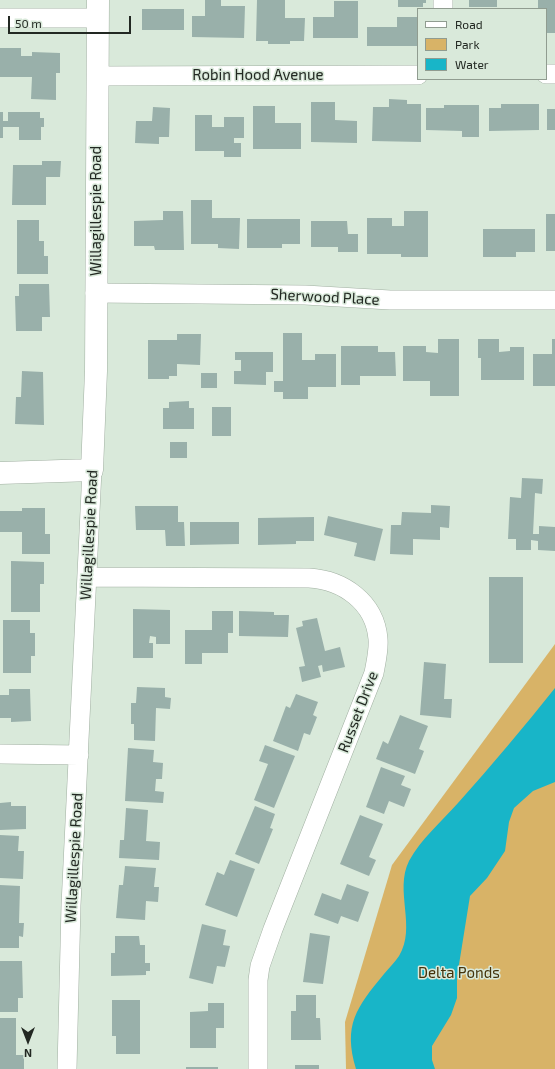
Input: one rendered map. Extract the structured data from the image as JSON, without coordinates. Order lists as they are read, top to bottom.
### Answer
{
  "streets": {
    "main road": ["Willagillespie Road"],
    "street": ["Robin Hood Avenue", "Sherwood Place", "Russet Drive"]
  },
  "crossings": [
    ["Robin Hood Avenue", "Willagillespie Road"],
    ["Willagillespie Road", "Sherwood Place"],
    ["Willagillespie Road", "Russet Drive"]
  ],
  "parks": ["Delta Ponds"],
  "legend": ["Road", "Park", "Water"],
  "scale_bar": "50 m",
  "north": "bottom"
}
